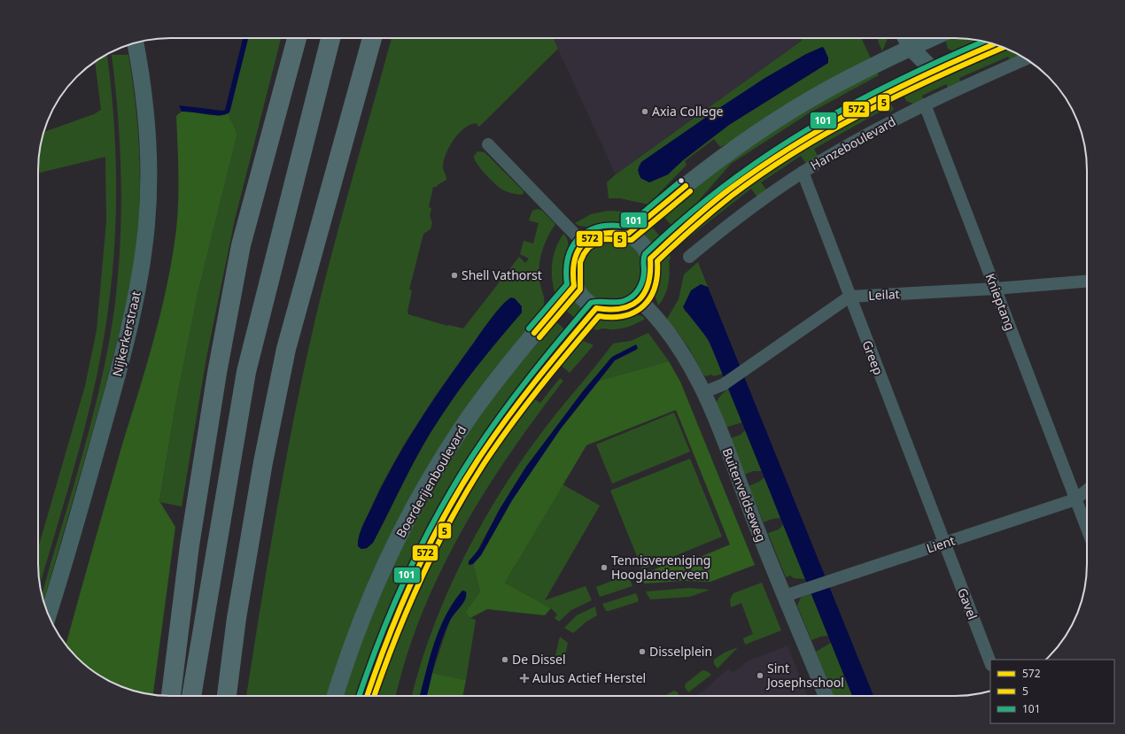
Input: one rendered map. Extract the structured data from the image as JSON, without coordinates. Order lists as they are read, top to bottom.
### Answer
{
  "streets": {
    "main road": ["Nijkerkerstraat", "Boerderijenboulevard"],
    "street": [
      "Hanzeboulevard",
      "Leilat",
      "Knieptang",
      "Greep",
      "Buitenveldseweg",
      "Lient",
      "Gavel"
    ]
  },
  "crossings": [
    ["Hanzeboulevard", "Knieptang"],
    ["Hanzeboulevard", "Greep"],
    ["Leilat", "Knieptang"],
    ["Leilat", "Greep"],
    ["Knieptang", "Lient"],
    ["Greep", "Lient"],
    ["Greep", "Gavel"],
    ["Boerderijenboulevard", "Buitenveldseweg"],
    ["Buitenveldseweg", "Lient"],
    ["Lient", "Gavel"]
  ],
  "places": {
    "other": [
      "Axia College",
      "Shell Vathorst",
      "Tennisvereniging Hooglanderveen",
      "Disselplein",
      "De Dissel",
      "Sint Josephschool"
    ],
    "health": ["Aulus Actief Herstel"]
  },
  "lines": ["transit line 101", "transit line 572", "transit line 5"],
  "legend": ["572", "5", "101"]
}
